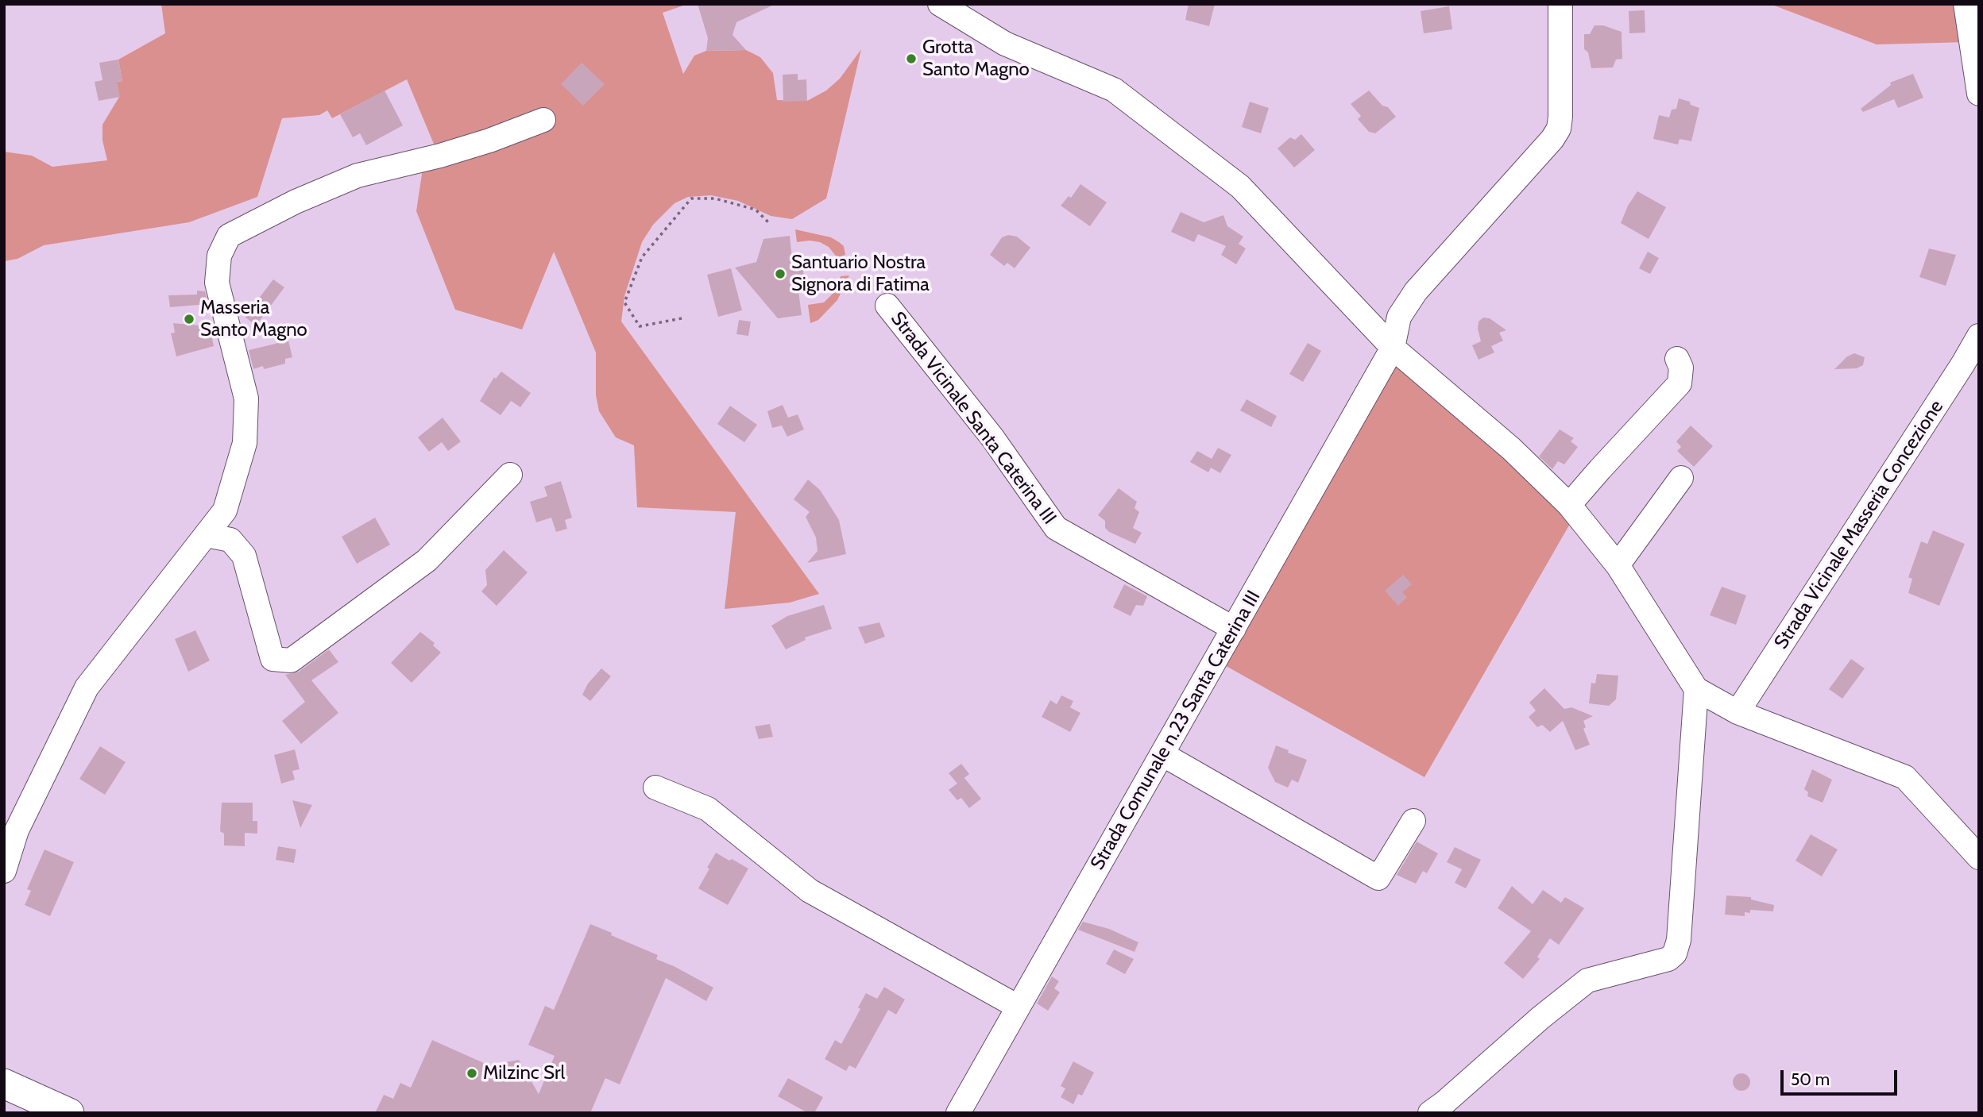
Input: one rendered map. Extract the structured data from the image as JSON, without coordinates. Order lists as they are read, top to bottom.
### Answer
{
  "streets": {
    "street": ["Strada Vicinale Santa Caterina III", "Strada Vicinale Masseria Concezione", "Strada Comunale n.23 Santa Caterina III"]
  },
  "crossings": [
    ["Strada Vicinale Santa Caterina III", "Strada Comunale n.23 Santa Caterina III"]
  ],
  "places": [
    "Grotta Santo Magno",
    "Santuario Nostra Signora di Fatima",
    "Masseria Santo Magno",
    "Milzinc Srl"
  ],
  "scale_bar": "50 m"
}
